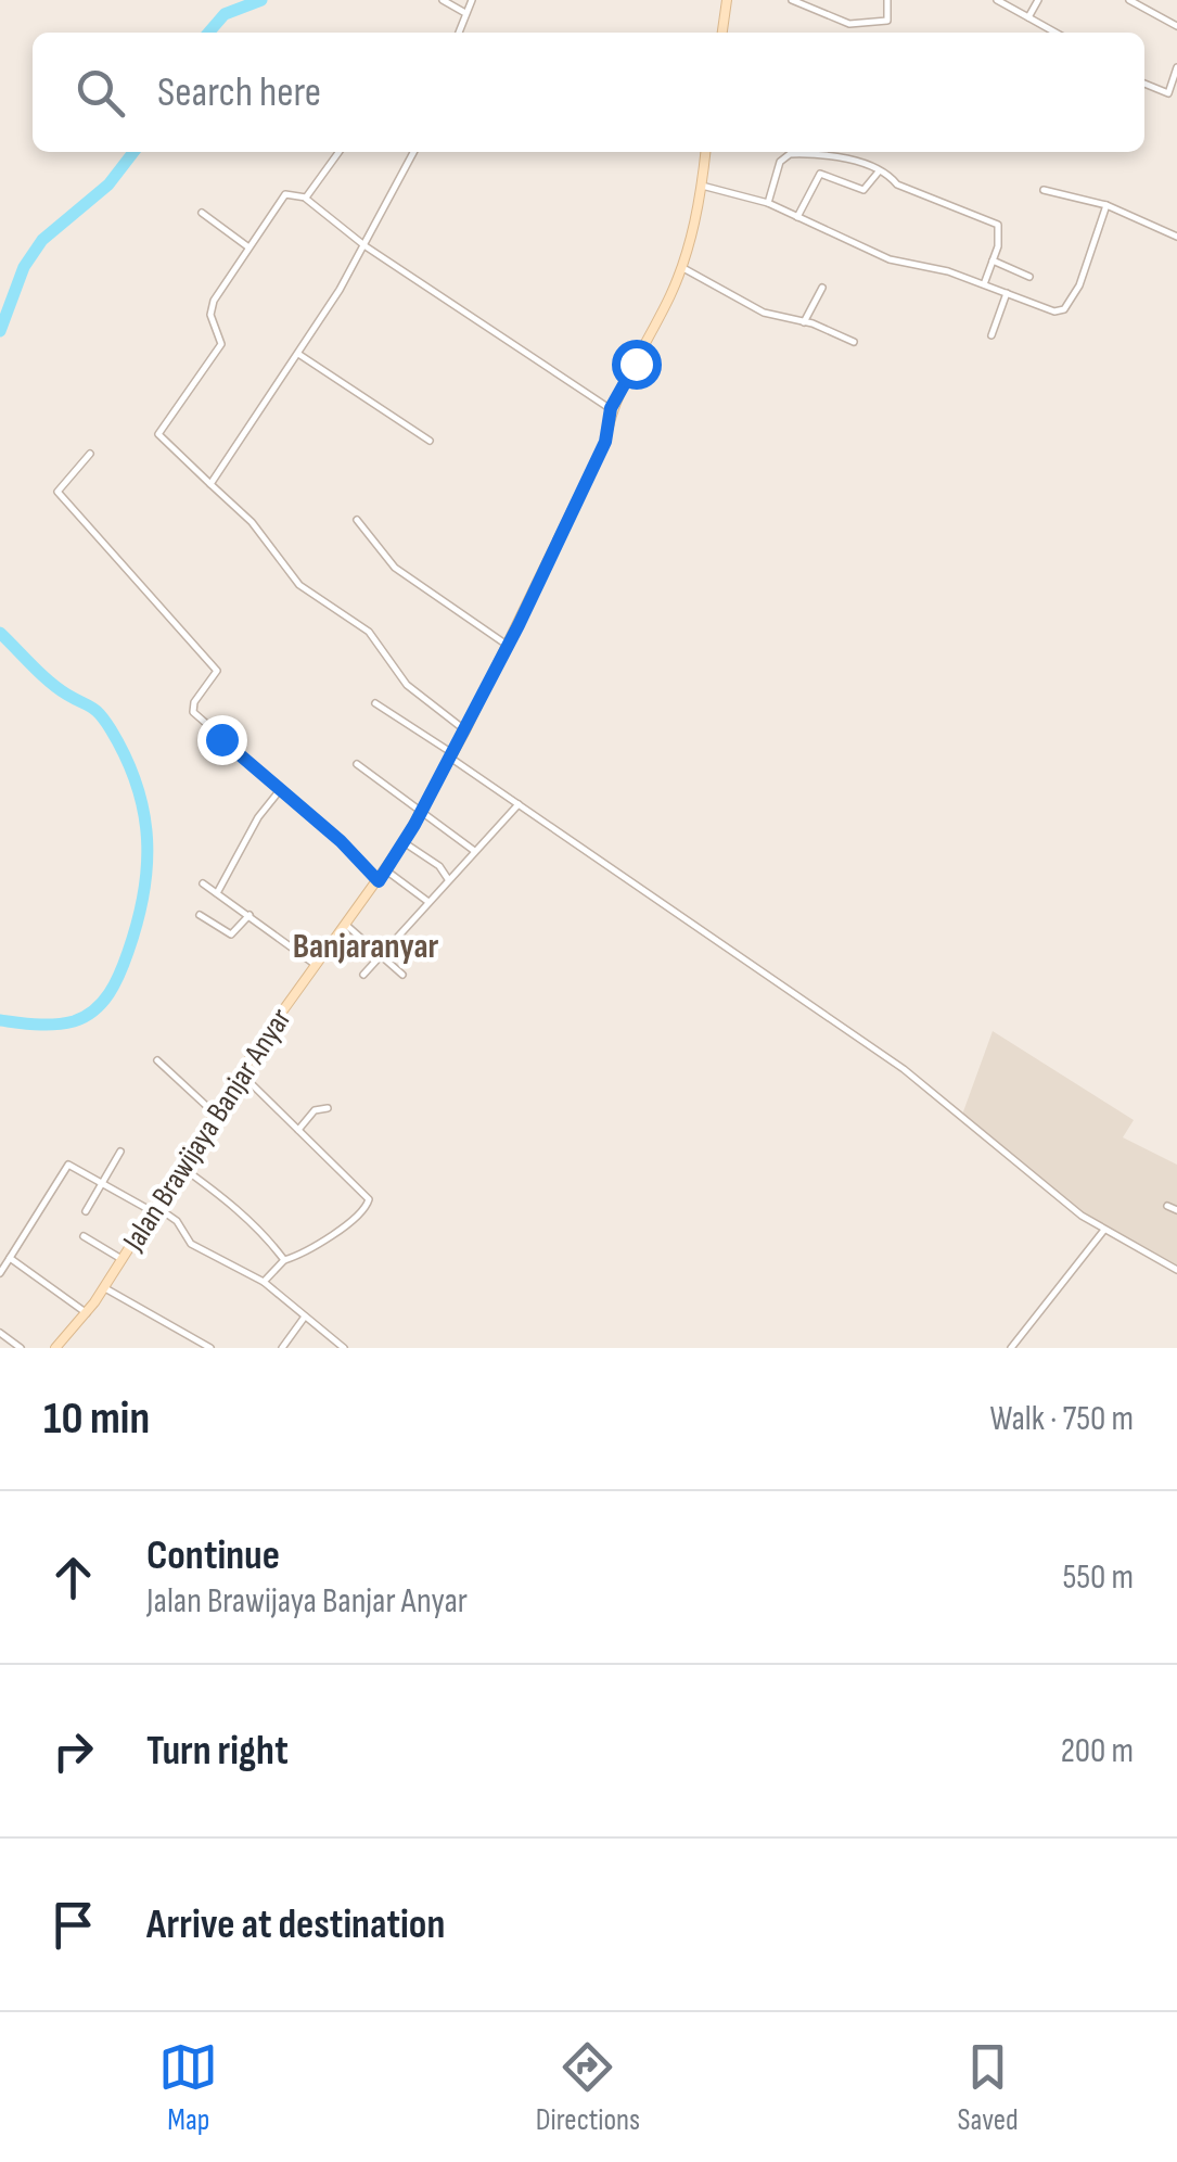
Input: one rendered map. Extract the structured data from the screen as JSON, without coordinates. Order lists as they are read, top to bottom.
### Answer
{
  "streets": {
    "street": ["Jalan Brawijaya Banjar Anyar"]
  },
  "districts": ["Banjaranyar"],
  "page": {
    "search": "Search here",
    "heading": ["10 min", "Walk · 750 m"],
    "list": [
      ["Continue", "Jalan Brawijaya Banjar Anyar", "550 m"],
      ["Turn right", "200 m"],
      "Arrive at destination"
    ],
    "nav": ["Map", "Directions", "Saved"]
  }
}
